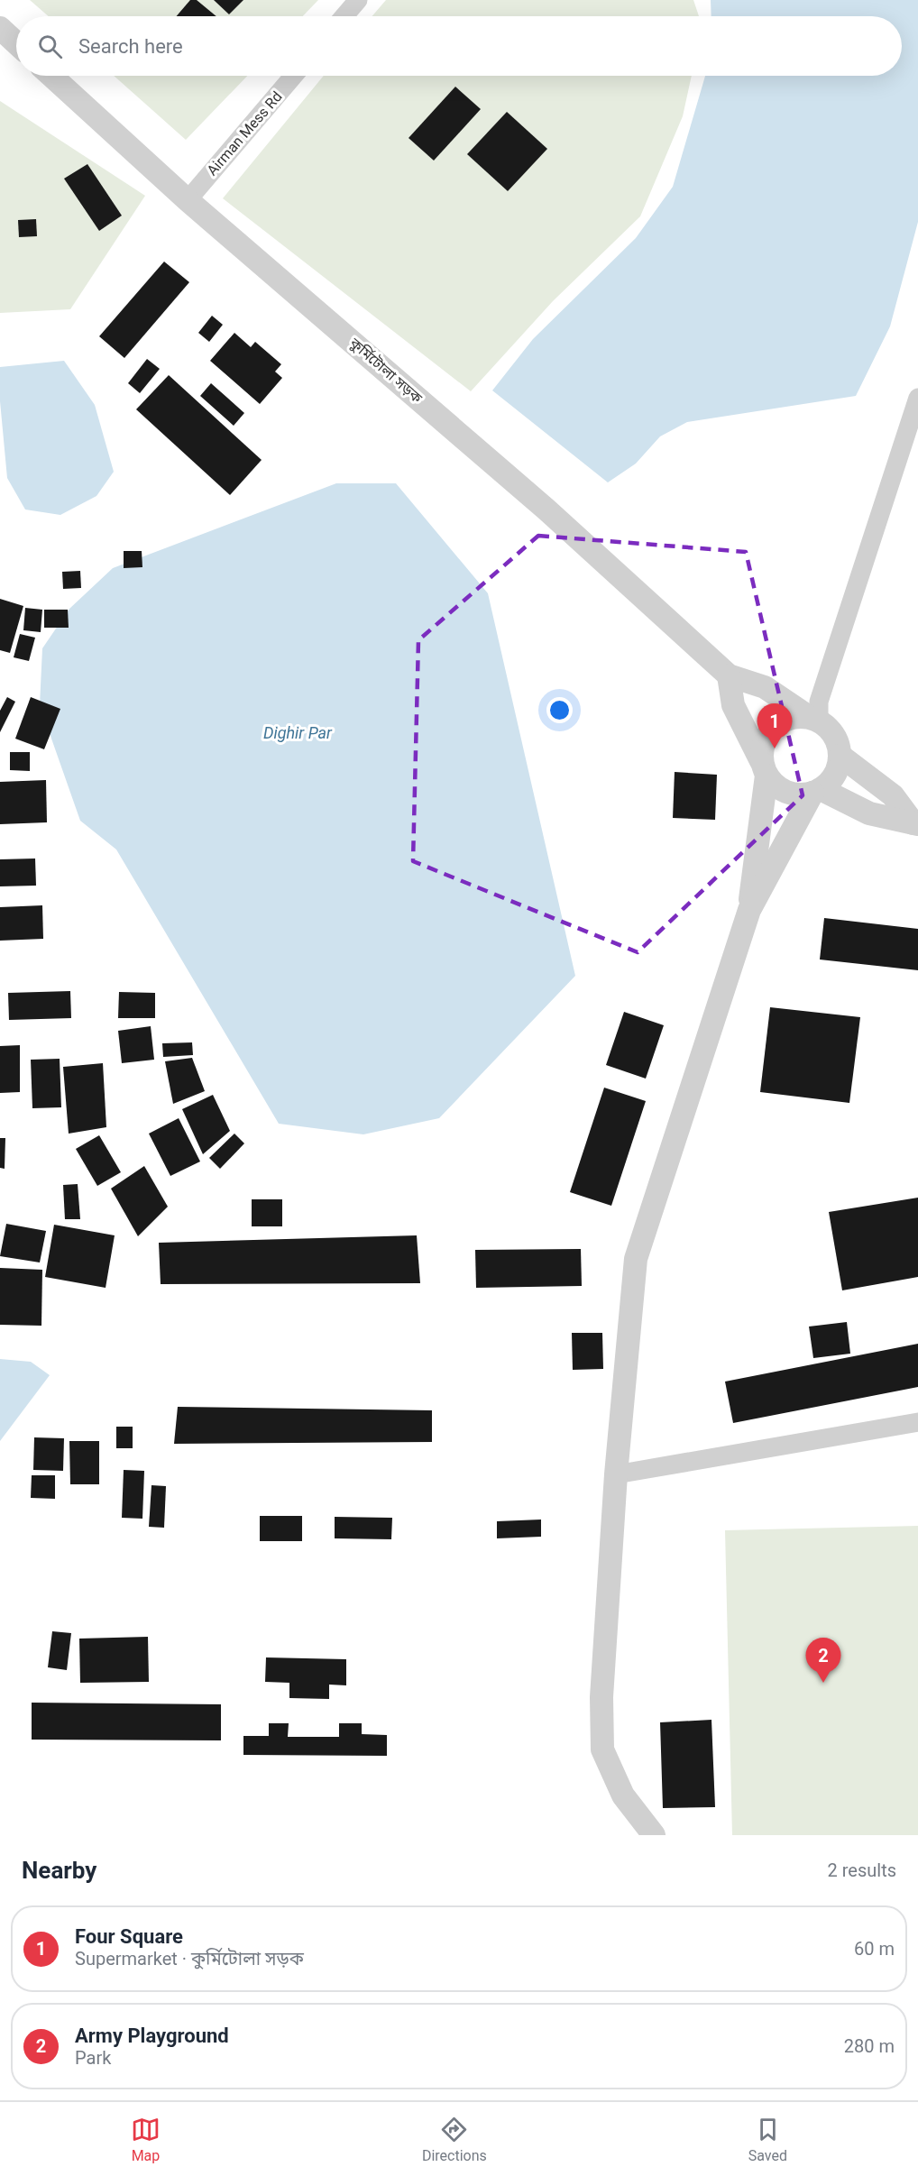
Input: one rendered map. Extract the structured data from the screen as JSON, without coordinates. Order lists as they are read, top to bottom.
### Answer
{
  "streets": {
    "street": ["Airman Mess Rd", "কুর্মিটোলা সড়ক"]
  },
  "crossings": [
    ["Airman Mess Rd", "কুর্মিটোলা সড়ক"]
  ],
  "water": ["Dighir Par"],
  "page": {
    "search": "Search here",
    "pins": ["1", "2"],
    "heading": ["Nearby", "2 results"],
    "list": [
      {
        "mark": "1",
        "name": "Four Square",
        "note": "Supermarket · কুর্মিটোলা সড়ক",
        "value": "60 m"
      },
      {
        "mark": "2",
        "name": "Army Playground",
        "note": "Park",
        "value": "280 m"
      }
    ],
    "nav": ["Map", "Directions", "Saved"]
  }
}
